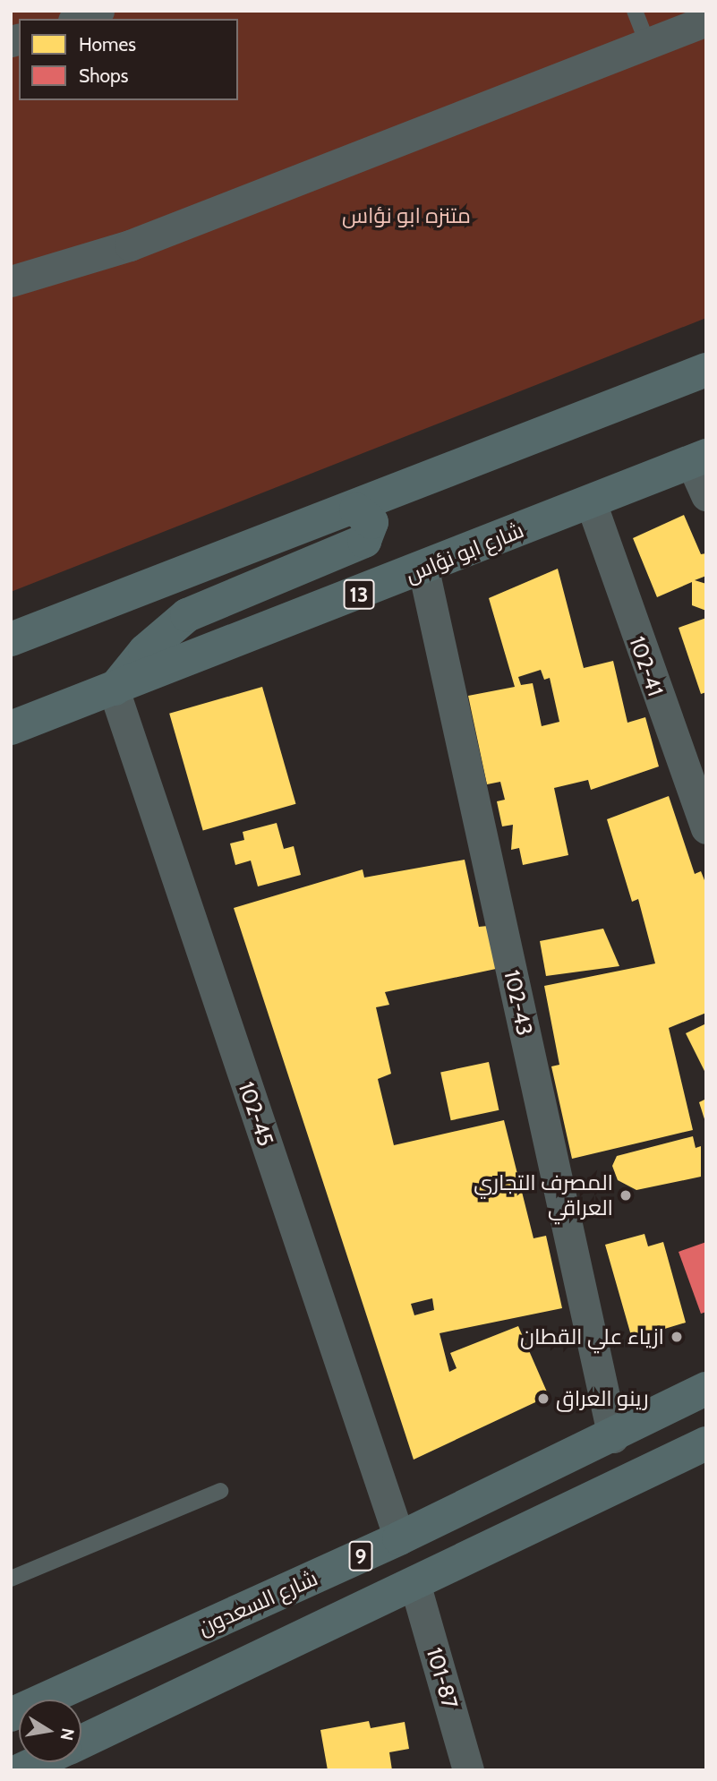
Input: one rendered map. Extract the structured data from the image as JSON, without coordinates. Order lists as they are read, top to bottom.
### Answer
{
  "streets": {
    "main road": [
      "شارع ابو نؤاس",
      "13",
      "9",
      "شارع السعدون"
    ],
    "street": [
      "102-41",
      "102-43",
      "102-45",
      "101-87"
    ]
  },
  "crossings": [
    ["شارع ابو نؤاس", "102-41"],
    ["شارع ابو نؤاس", "102-43"],
    ["شارع ابو نؤاس", "102-45"],
    ["102-43", "شارع السعدون"],
    ["102-45", "شارع السعدون"],
    ["9", "101-87"]
  ],
  "parks": ["متنزه ابو نؤاس"],
  "places": ["المصرف التجاري العراقي", "ازياء علي القطان", "رينو العراق"],
  "legend": ["Homes", "Shops"],
  "north": "right"
}
